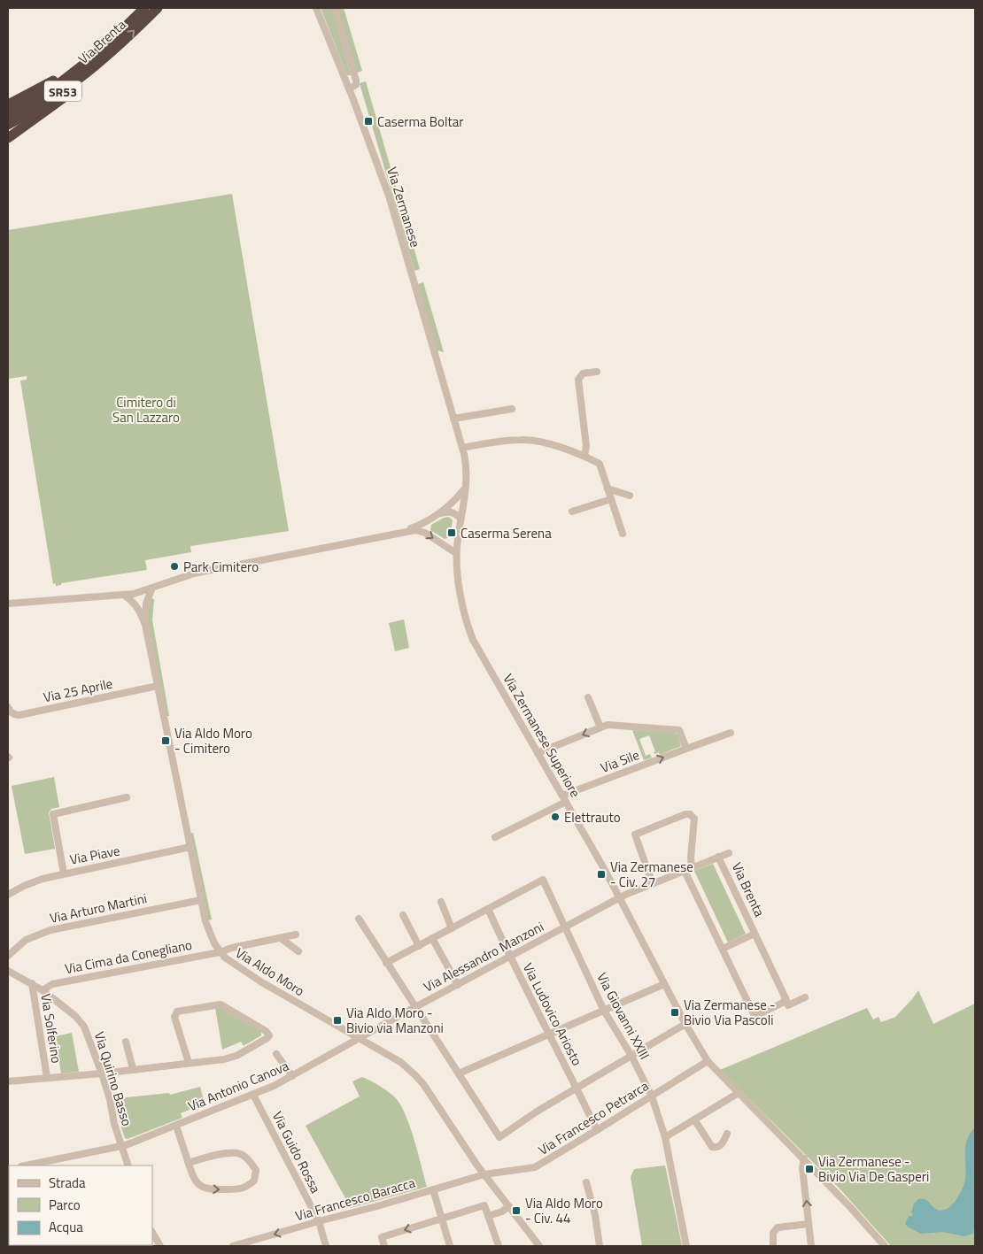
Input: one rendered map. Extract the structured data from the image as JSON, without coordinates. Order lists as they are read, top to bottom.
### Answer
{
  "streets": {
    "highway": ["Via Brenta", "SR53"],
    "street": [
      "Via Zermanese",
      "Via 25 Aprile",
      "Via Zermanese Superiore",
      "Via Sile",
      "Via Piave",
      "Via Arturo Martini",
      "Via Cima da Conegliano",
      "Via Alessandro Manzoni",
      "Via Aldo Moro",
      "Via Ludovico Ariosto",
      "Via Giovanni XXIII",
      "Via Solferino",
      "Via Quirino Basso",
      "Via Antonio Canova",
      "Via Francesco Petrarca",
      "Via Guido Rossa",
      "Via Francesco Baracca"
    ]
  },
  "crossings": [
    ["Via Brenta", "Via Alessandro Manzoni"],
    ["Via Zermanese", "Via Zermanese Superiore"],
    ["Via 25 Aprile", "Via Aldo Moro"],
    ["Via Zermanese Superiore", "Via Sile"],
    ["Via Zermanese Superiore", "Via Alessandro Manzoni"],
    ["Via Zermanese Superiore", "Via Francesco Petrarca"],
    ["Via Piave", "Via Aldo Moro"],
    ["Via Arturo Martini", "Via Aldo Moro"],
    ["Via Cima da Conegliano", "Via Aldo Moro"],
    ["Via Cima da Conegliano", "Via Quirino Basso"],
    ["Via Alessandro Manzoni", "Via Aldo Moro"],
    ["Via Alessandro Manzoni", "Via Ludovico Ariosto"],
    ["Via Alessandro Manzoni", "Via Giovanni XXIII"],
    ["Via Alessandro Manzoni", "Via Antonio Canova"],
    ["Via Aldo Moro", "Via Antonio Canova"],
    ["Via Aldo Moro", "Via Francesco Petrarca"],
    ["Via Aldo Moro", "Via Francesco Baracca"],
    ["Via Ludovico Ariosto", "Via Giovanni XXIII"],
    ["Via Ludovico Ariosto", "Via Francesco Petrarca"],
    ["Via Giovanni XXIII", "Via Francesco Petrarca"],
    ["Via Solferino", "Via Quirino Basso"],
    ["Via Quirino Basso", "Via Antonio Canova"],
    ["Via Antonio Canova", "Via Guido Rossa"],
    ["Via Francesco Petrarca", "Via Francesco Baracca"],
    ["Via Guido Rossa", "Via Francesco Baracca"]
  ],
  "parks": ["Cimitero di San Lazzaro"],
  "places": {
    "transit": [
      "Caserma Boltar",
      "Caserma Serena",
      "Via Aldo Moro - Cimitero",
      "Via Zermanese - Civ. 27",
      "Via Zermanese - Bivio Via Pascoli",
      "Via Aldo Moro - Bivio via Manzoni",
      "Via Zermanese - Bivio Via De Gasperi",
      "Via Aldo Moro - Civ. 44"
    ],
    "other": ["Park Cimitero", "Elettrauto"]
  },
  "legend": ["Strada", "Parco", "Acqua"]
}
